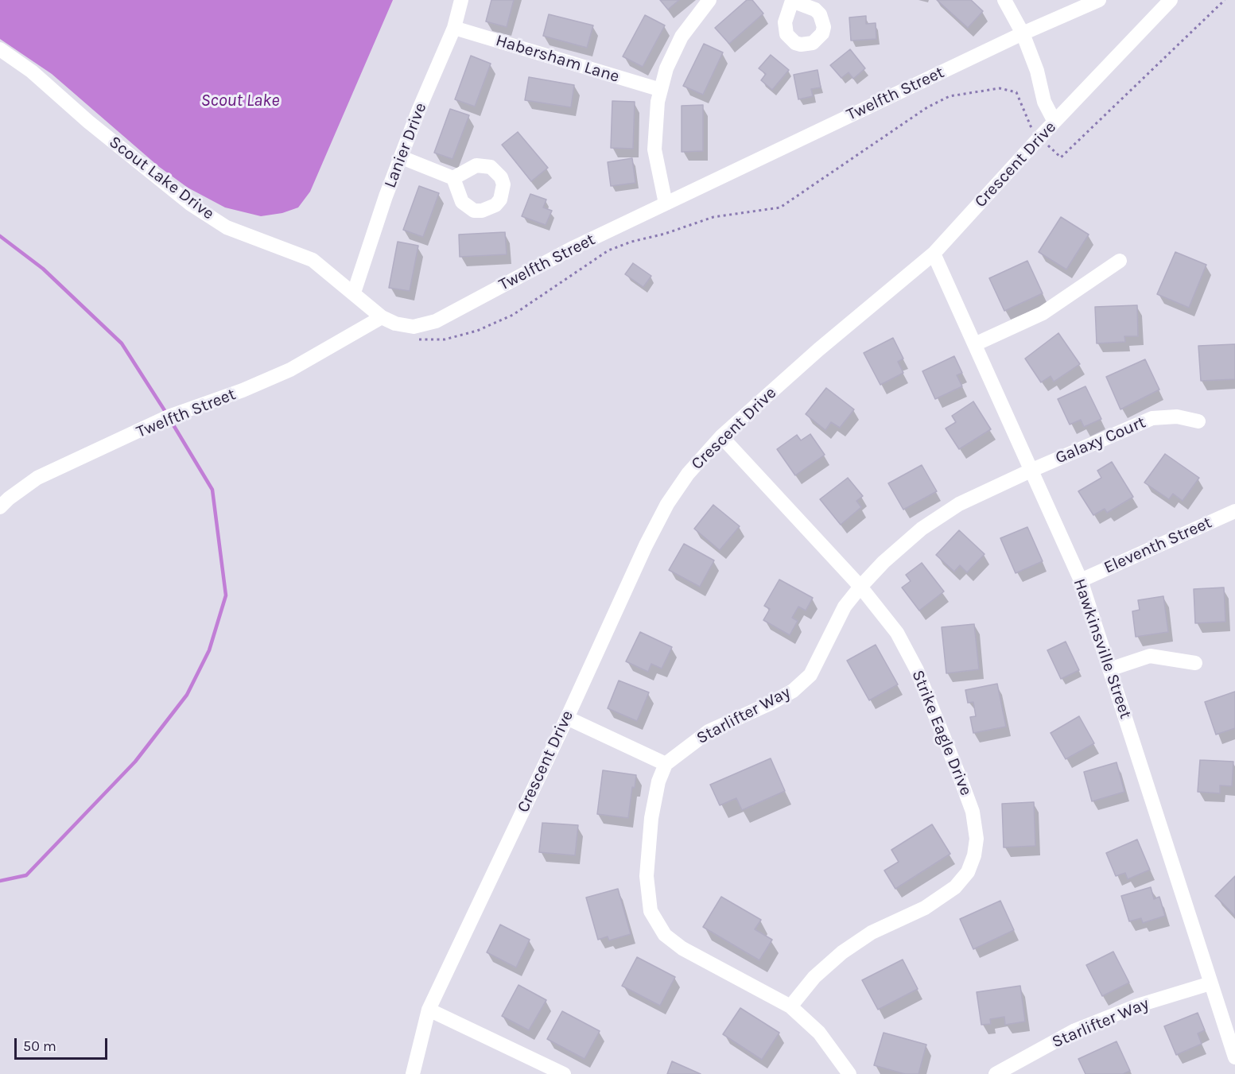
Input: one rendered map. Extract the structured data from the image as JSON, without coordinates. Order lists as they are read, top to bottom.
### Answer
{
  "streets": {
    "street": [
      "Habersham Lane",
      "Twelfth Street",
      "Lanier Drive",
      "Crescent Drive",
      "Scout Lake Drive",
      "Galaxy Court",
      "Eleventh Street",
      "Hawkinsville Street",
      "Starlifter Way",
      "Strike Eagle Drive"
    ]
  },
  "crossings": [
    ["Habersham Lane", "Lanier Drive"],
    ["Twelfth Street", "Scout Lake Drive"],
    ["Lanier Drive", "Scout Lake Drive"],
    ["Crescent Drive", "Hawkinsville Street"],
    ["Crescent Drive", "Strike Eagle Drive"],
    ["Galaxy Court", "Hawkinsville Street"],
    ["Galaxy Court", "Starlifter Way"],
    ["Eleventh Street", "Hawkinsville Street"],
    ["Hawkinsville Street", "Starlifter Way"],
    ["Starlifter Way", "Strike Eagle Drive"]
  ],
  "water": ["Scout Lake"],
  "scale_bar": "50 m"
}
